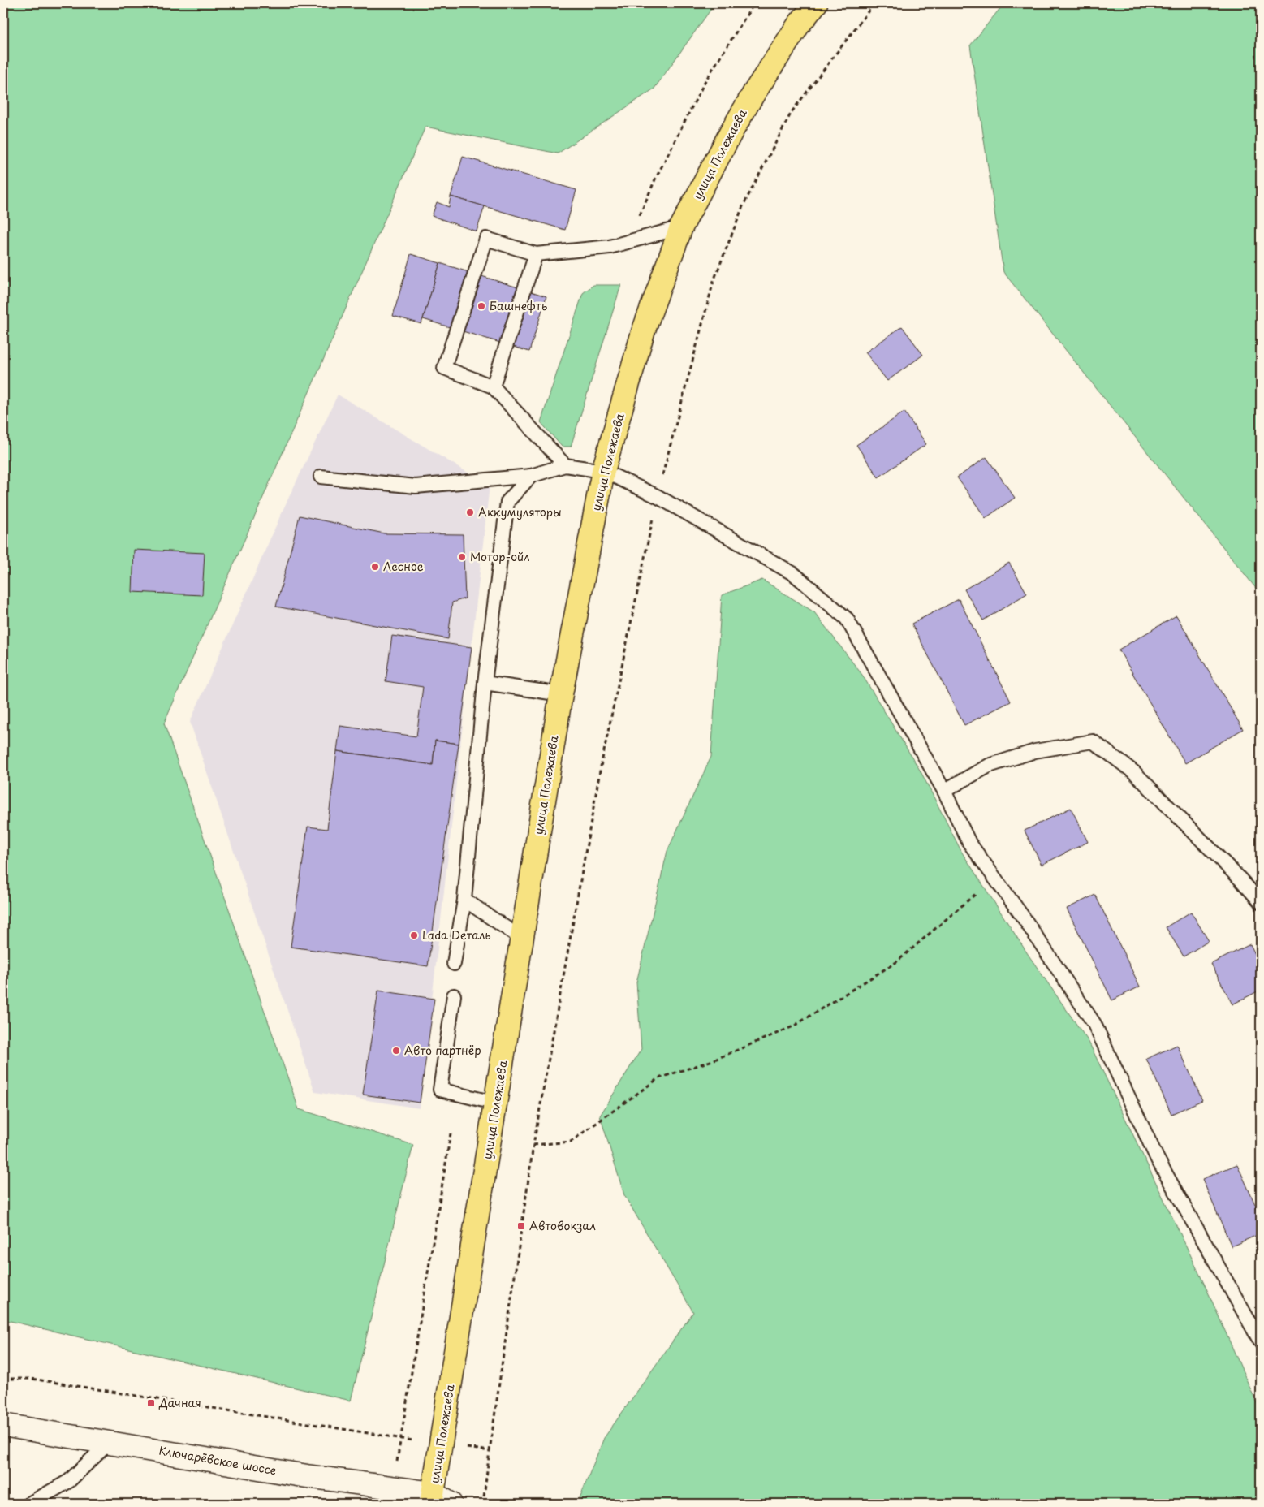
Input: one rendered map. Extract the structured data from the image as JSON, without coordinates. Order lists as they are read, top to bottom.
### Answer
{
  "streets": {
    "main road": ["улица Полежаева"],
    "street": ["Ключарёвское шоссе"]
  },
  "crossings": [
    ["улица Полежаева", "Ключарёвское шоссе"]
  ],
  "places": {
    "other": [
      "Башнефть",
      "Аккумуляторы",
      "Мотор-ойл",
      "Лесное",
      "Lada Dеталь",
      "Авто партнёр"
    ],
    "transit": ["Автовокзал", "Дачная"]
  }
}
